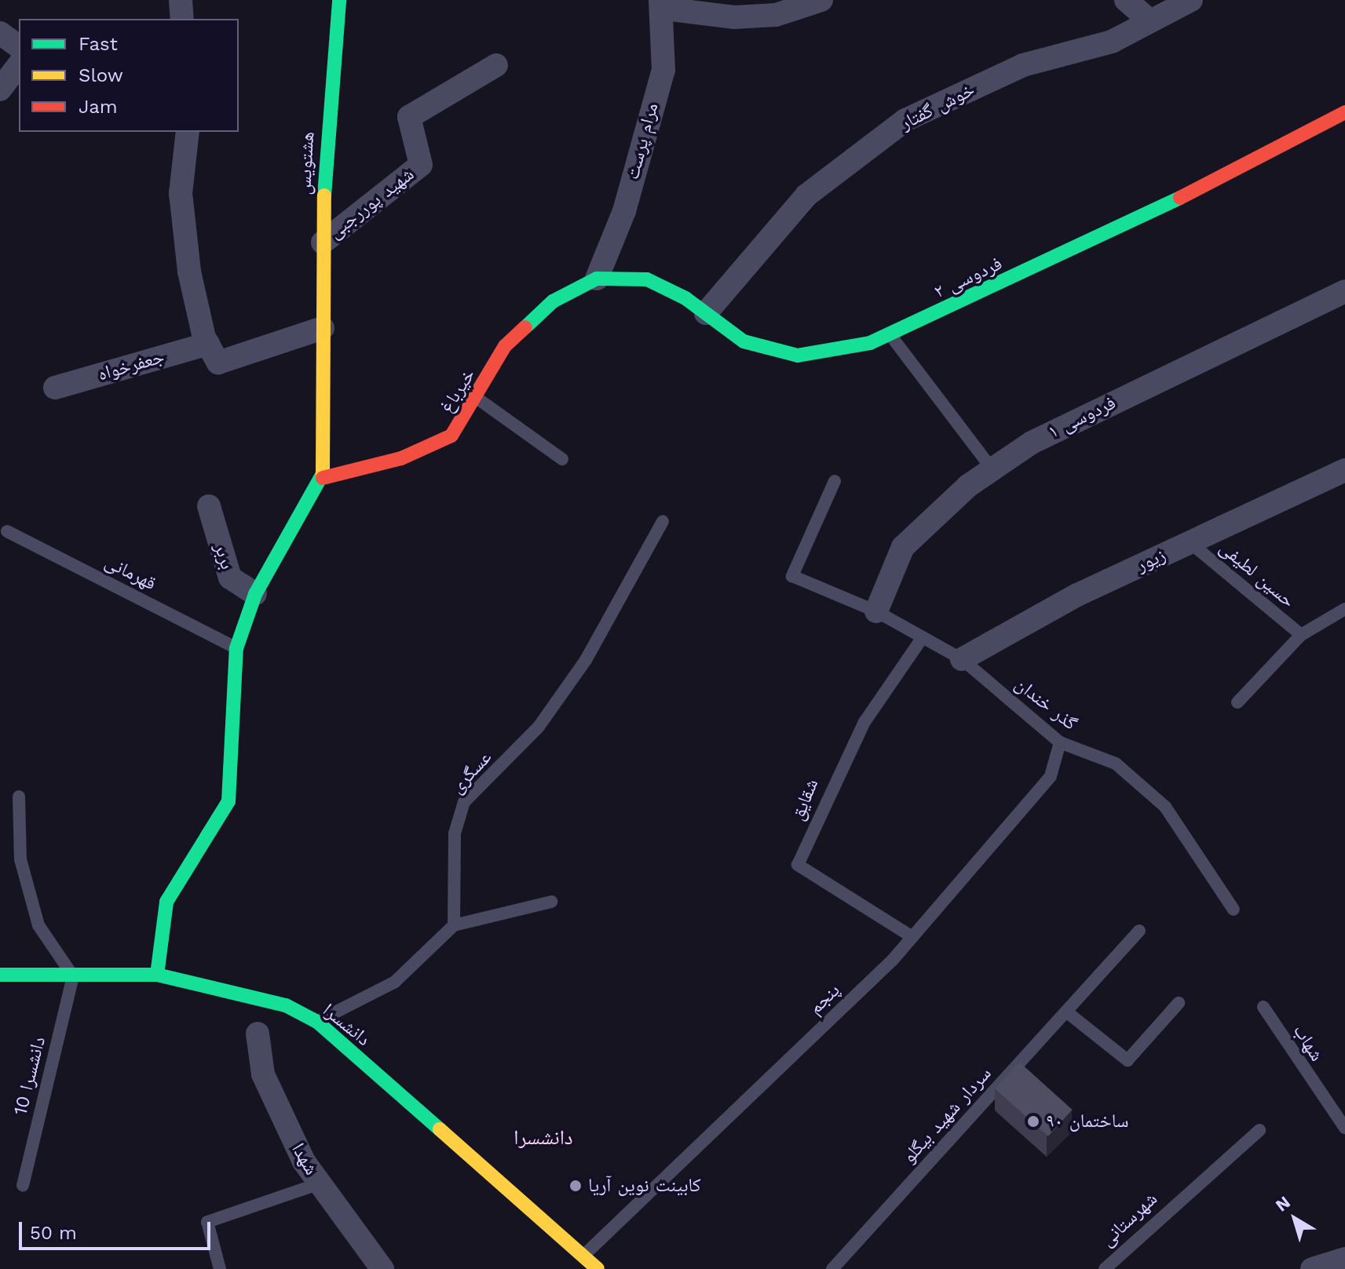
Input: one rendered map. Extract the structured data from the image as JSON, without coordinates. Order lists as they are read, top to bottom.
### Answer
{
  "streets": {
    "street": [
      "خوش گفتار",
      "مرام پرست",
      "هشتویس",
      "شهید پوررجبی",
      "فردوسی ۲",
      "جعفرخواه",
      "خیرباغ",
      "فردوسی ۱",
      "بربر",
      "زیور",
      "دانشسرا",
      "شهدا"
    ],
    "lane": [
      "قهرمانی",
      "حسین لطیفی",
      "گذر خندان",
      "عسگری",
      "شقایق",
      "پنجم",
      "شهاب",
      "دانشسرا 10",
      "سردار شهید بیگلو",
      "شهرستانی"
    ]
  },
  "crossings": [
    ["خوش گفتار", "فردوسی ۲"],
    ["مرام پرست", "فردوسی ۲"],
    ["مرام پرست", "خیرباغ"],
    ["هشتویس", "شهید پوررجبی"],
    ["هشتویس", "خیرباغ"],
    ["فردوسی ۲", "خیرباغ"],
    ["فردوسی ۱", "گذر خندان"],
    ["زیور", "حسین لطیفی"],
    ["زیور", "گذر خندان"],
    ["گذر خندان", "شقایق"],
    ["گذر خندان", "پنجم"],
    ["شقایق", "پنجم"],
    ["پنجم", "دانشسرا"],
    ["دانشسرا", "دانشسرا 10"]
  ],
  "districts": ["دانشسرا"],
  "places": ["ساختمان ۹۰", "کابینت نوین آریا"],
  "legend": ["Fast", "Slow", "Jam"],
  "scale_bar": "50 m",
  "north": "top left"
}
